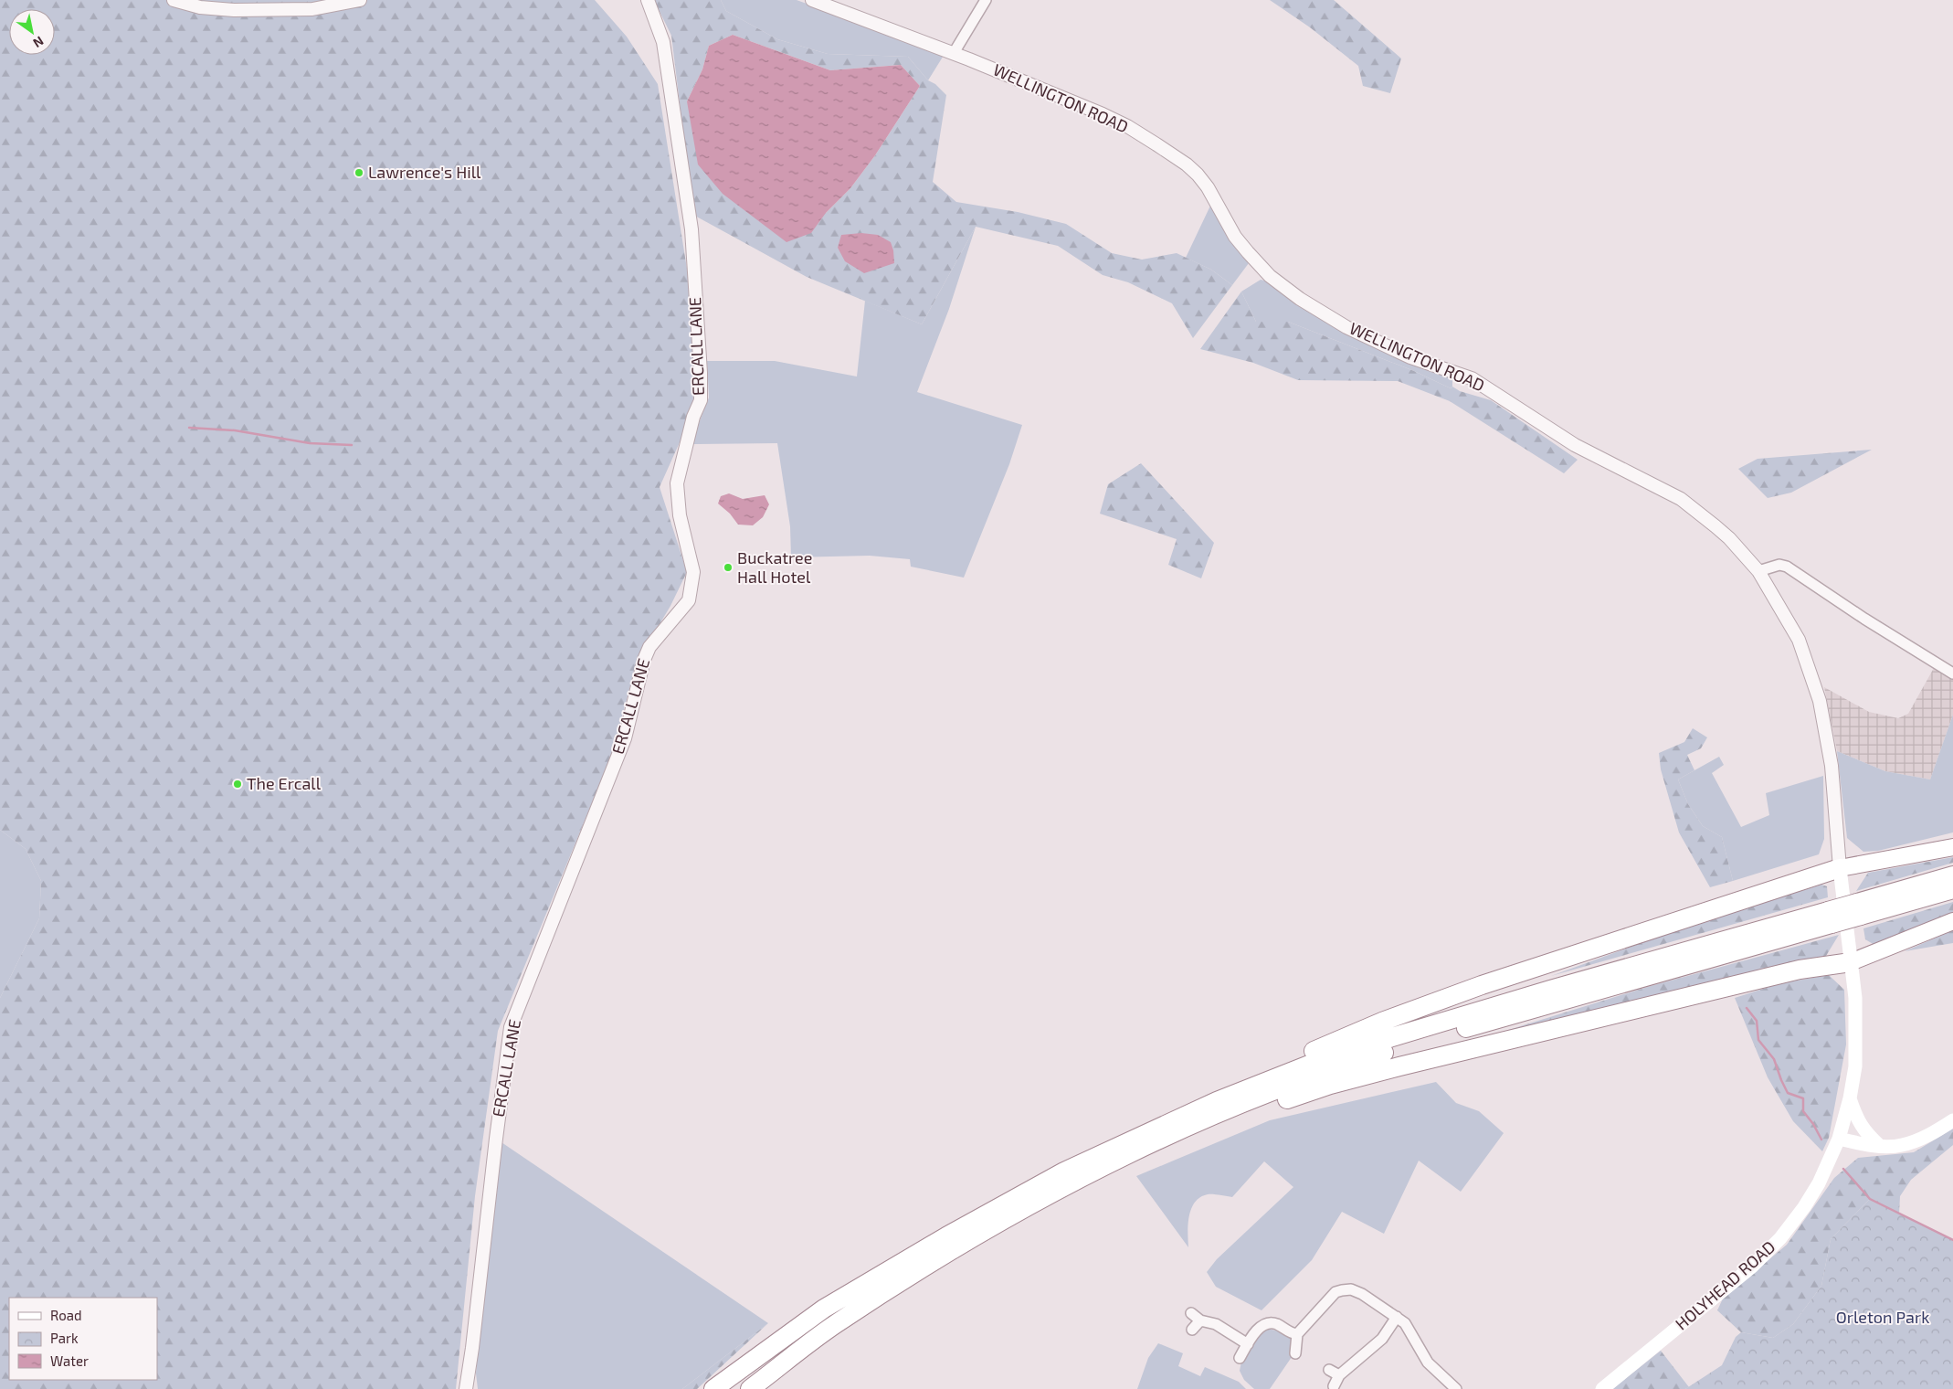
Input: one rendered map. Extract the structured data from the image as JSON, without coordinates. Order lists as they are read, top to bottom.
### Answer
{
  "streets": {
    "main road": ["HOLYHEAD ROAD"],
    "street": ["WELLINGTON ROAD", "ERCALL LANE"]
  },
  "crossings": [
    ["WELLINGTON ROAD", "HOLYHEAD ROAD"]
  ],
  "parks": ["Orleton Park"],
  "places": ["Lawrence's Hill", "Buckatree Hall Hotel", "The Ercall"],
  "legend": ["Road", "Park", "Water"],
  "north": "bottom right"
}
